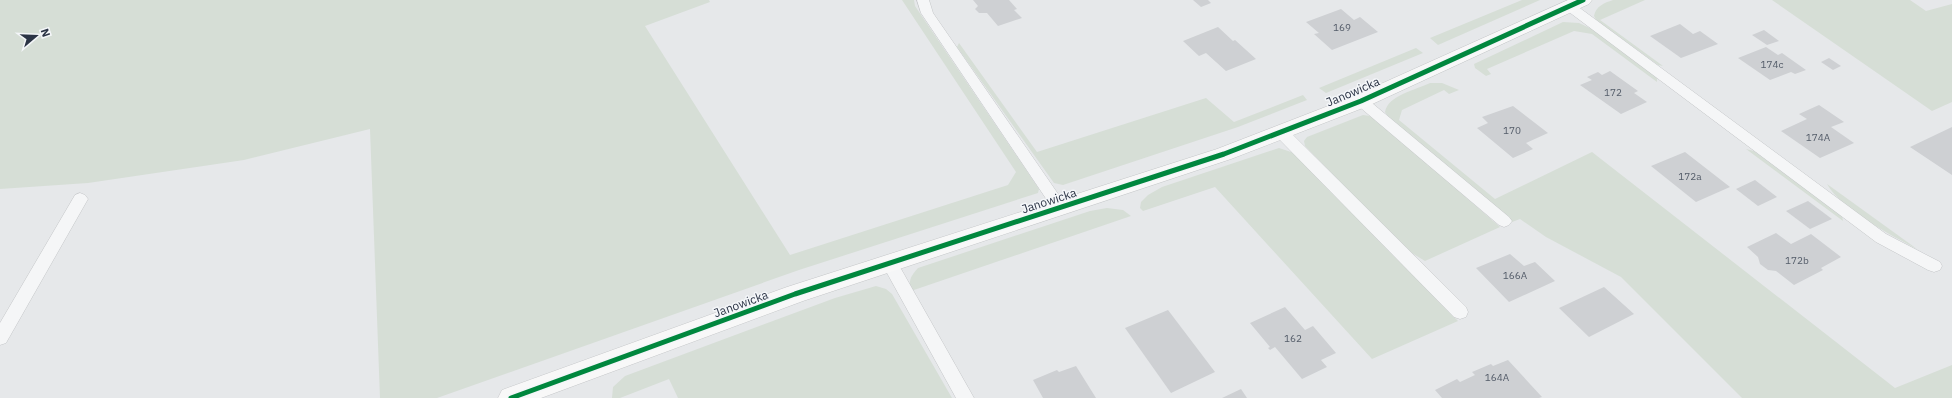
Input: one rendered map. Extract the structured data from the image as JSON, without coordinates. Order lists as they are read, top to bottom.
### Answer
{
  "streets": {
    "street": ["Janowicka"]
  },
  "house_numbers": [
    "169",
    "174c",
    "172",
    "170",
    "174A",
    "172a",
    "172b",
    "166A",
    "162",
    "164A"
  ],
  "north": "right"
}
